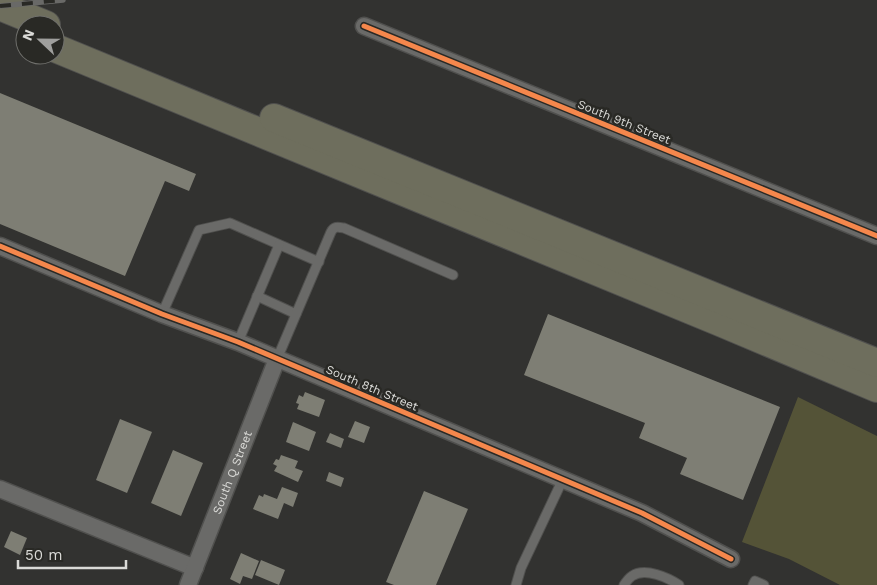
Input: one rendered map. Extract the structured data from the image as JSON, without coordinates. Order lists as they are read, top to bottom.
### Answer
{
  "streets": {
    "street": ["South 9th Street", "South 8th Street", "South Q Street"]
  },
  "crossings": [
    ["South 8th Street", "South Q Street"]
  ],
  "scale_bar": "50 m",
  "north": "left"
}
